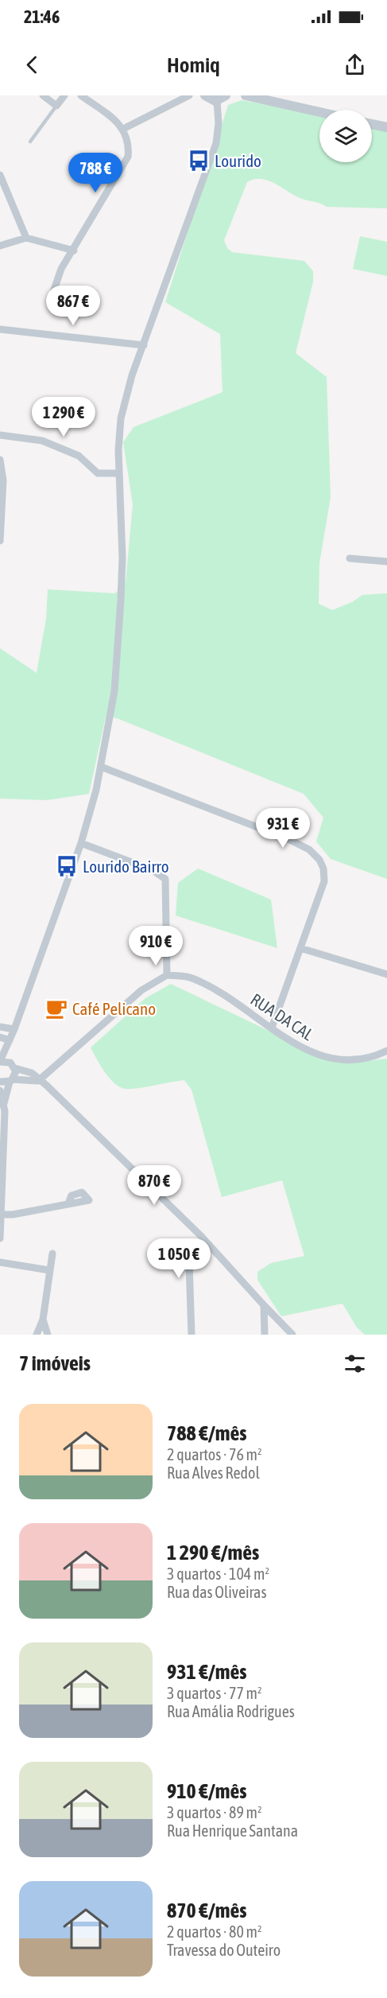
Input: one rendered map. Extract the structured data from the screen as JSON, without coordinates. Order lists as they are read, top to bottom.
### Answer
{
  "streets": {
    "street": ["RUA DA CAL"]
  },
  "places": {
    "bus stop": ["Lourido", "Lourido Bairro"],
    "cafe": ["Café Pelicano"]
  },
  "page": {
    "status": "21:46",
    "header": "Homiq",
    "price": [
      "788 €",
      "867 €",
      "1 290 €",
      "931 €",
      "910 €",
      "870 €",
      "1 050 €"
    ],
    "heading": "7 imóveis",
    "list": [
      {
        "name": "788 €/mês",
        "note": "2 quartos · 76 m² · Rua Alves Redol"
      },
      {
        "name": "1 290 €/mês",
        "note": "3 quartos · 104 m² · Rua das Oliveiras"
      },
      {
        "name": "931 €/mês",
        "note": "3 quartos · 77 m² · Rua Amália Rodrigues"
      },
      {
        "name": "910 €/mês",
        "note": "3 quartos · 89 m² · Rua Henrique Santana"
      },
      {
        "name": "870 €/mês",
        "note": "2 quartos · 80 m² · Travessa do Outeiro"
      }
    ]
  }
}
